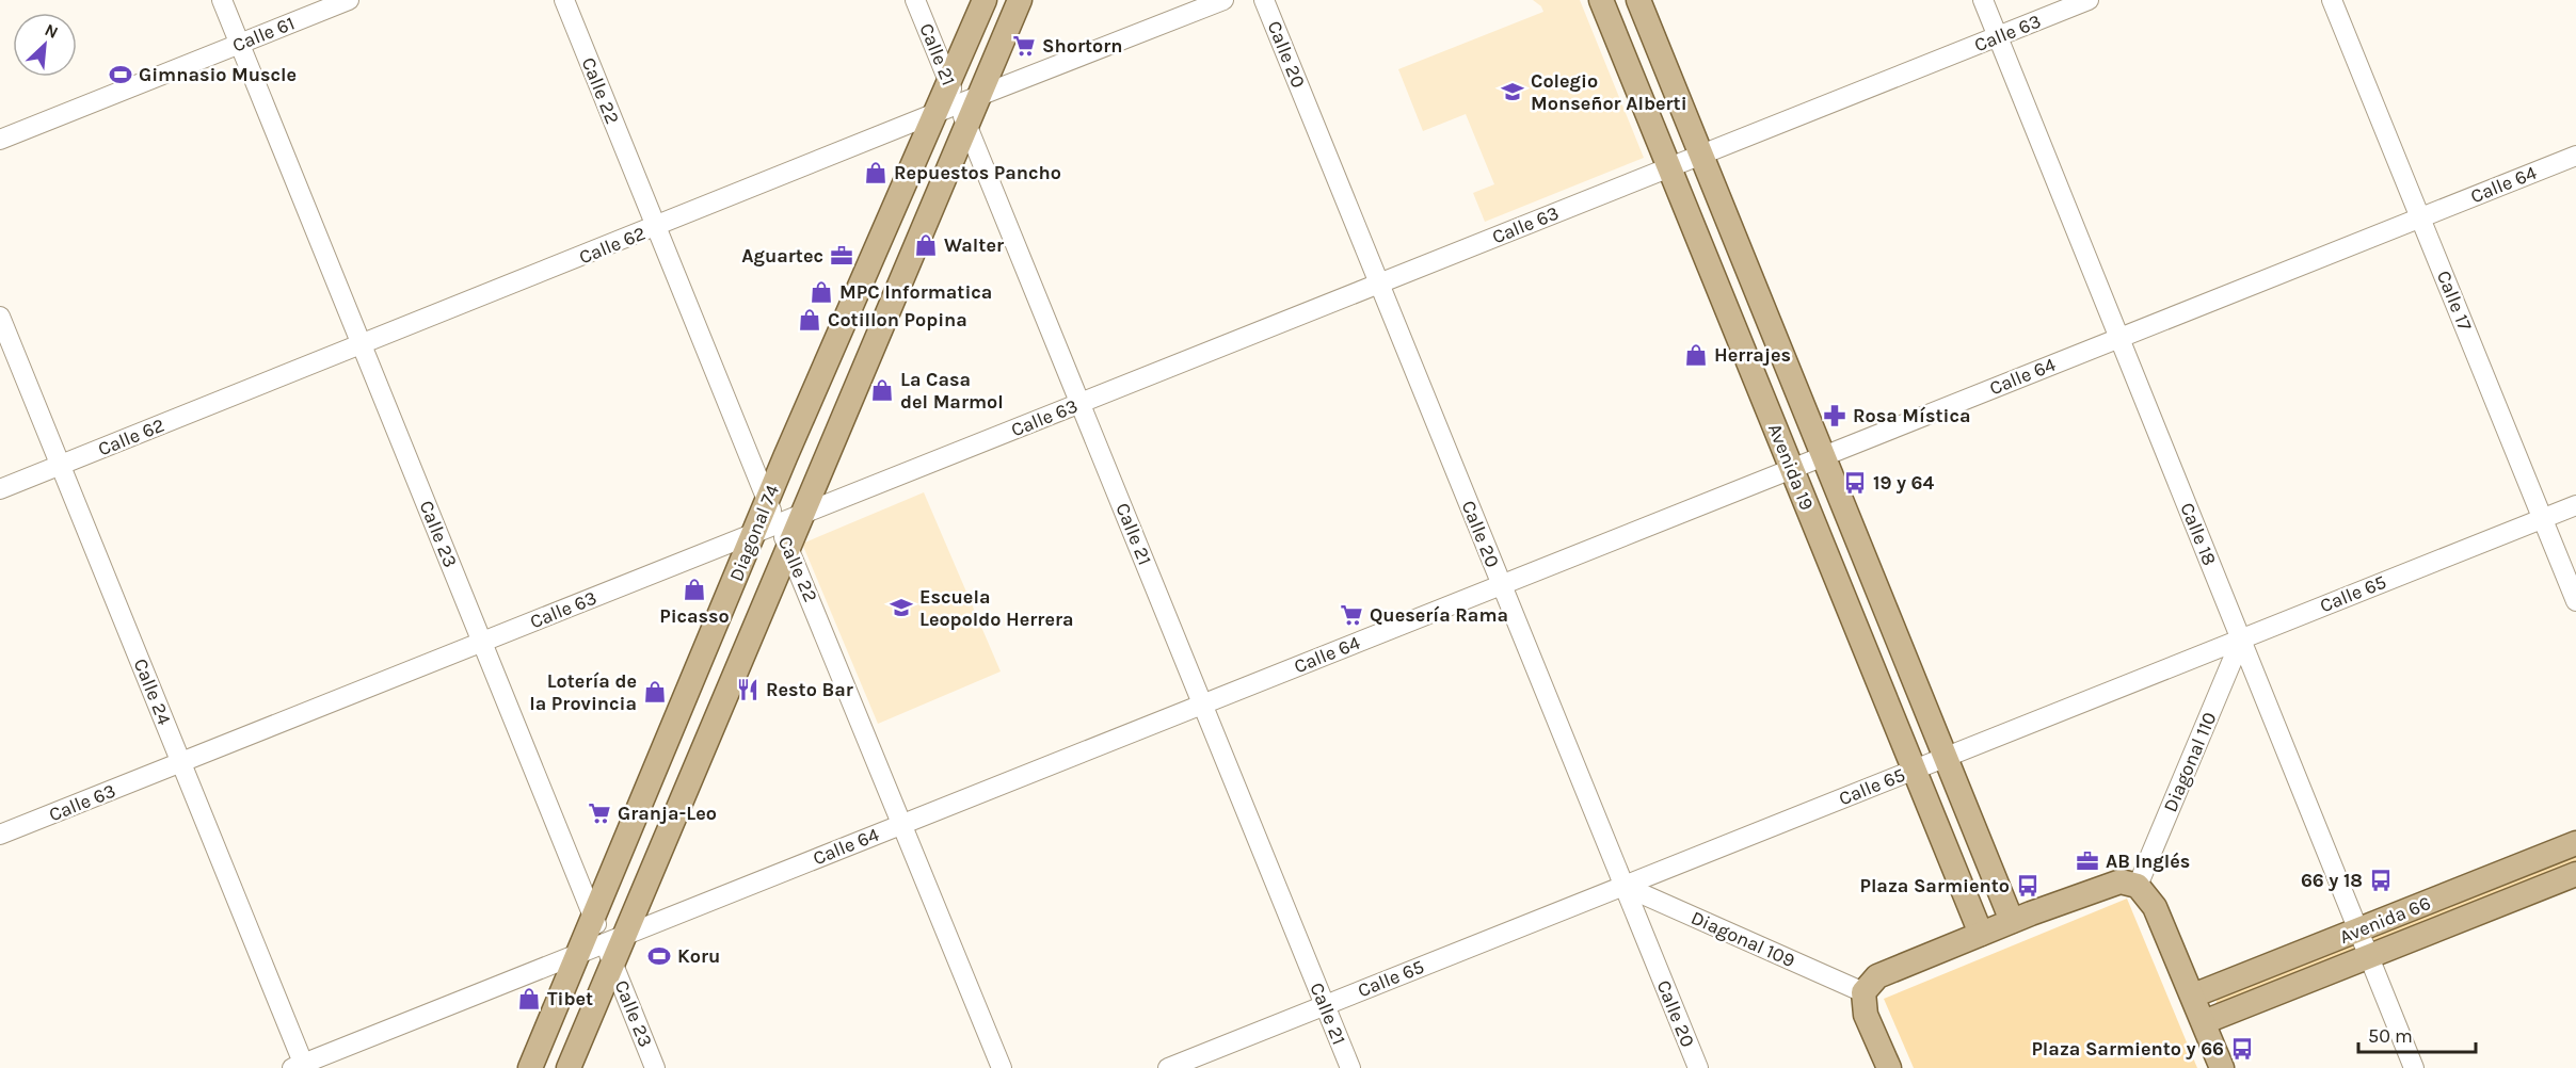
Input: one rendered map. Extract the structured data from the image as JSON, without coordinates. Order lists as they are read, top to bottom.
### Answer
{
  "streets": {
    "main road": ["Avenida 19", "Diagonal 74", "Avenida 66"],
    "street": [
      "Calle 63",
      "Calle 61",
      "Calle 21",
      "Calle 20",
      "Calle 22",
      "Calle 64",
      "Calle 62",
      "Calle 17",
      "Calle 23",
      "Calle 18",
      "Calle 65",
      "Calle 24",
      "Diagonal 110",
      "Diagonal 109"
    ]
  },
  "crossings": [
    ["Calle 63", "Calle 21"],
    ["Calle 63", "Calle 20"],
    ["Calle 63", "Calle 22"],
    ["Calle 63", "Avenida 19"],
    ["Calle 63", "Diagonal 74"],
    ["Calle 63", "Calle 23"],
    ["Calle 63", "Calle 18"],
    ["Calle 63", "Calle 24"],
    ["Calle 61", "Calle 23"],
    ["Calle 21", "Calle 64"],
    ["Calle 21", "Calle 62"],
    ["Calle 21", "Diagonal 74"],
    ["Calle 21", "Calle 65"],
    ["Calle 20", "Calle 64"],
    ["Calle 20", "Calle 65"],
    ["Calle 20", "Diagonal 109"],
    ["Calle 22", "Calle 64"],
    ["Calle 22", "Calle 62"],
    ["Calle 22", "Diagonal 74"],
    ["Calle 64", "Calle 17"],
    ["Calle 64", "Avenida 19"],
    ["Calle 64", "Diagonal 74"],
    ["Calle 64", "Calle 23"],
    ["Calle 64", "Calle 18"],
    ["Calle 64", "Calle 24"],
    ["Calle 62", "Diagonal 74"],
    ["Calle 62", "Calle 23"],
    ["Calle 62", "Calle 24"],
    ["Calle 17", "Calle 65"],
    ["Avenida 19", "Calle 65"],
    ["Diagonal 74", "Calle 23"],
    ["Calle 18", "Calle 65"],
    ["Calle 18", "Diagonal 110"],
    ["Calle 18", "Avenida 66"],
    ["Calle 65", "Diagonal 110"],
    ["Calle 65", "Diagonal 109"]
  ],
  "places": {
    "supermarket": ["Shortorn", "Quesería Rama", "Granja-Leo"],
    "sports": ["Gimnasio Muscle", "Koru"],
    "school or university": ["Colegio Monseñor Alberti", "Escuela Leopoldo Herrera"],
    "shop": [
      "Repuestos Pancho",
      "Walter",
      "MPC Informatica",
      "Cotillon Popina",
      "Herrajes",
      "La Casa del Marmol",
      "Picasso",
      "Lotería de la Provincia",
      "Tibet"
    ],
    "office": ["Aguartec", "AB Inglés"],
    "pharmacy": ["Rosa Mística"],
    "bus stop": [
      "19 y 64",
      "66 y 18",
      "Plaza Sarmiento",
      "Plaza Sarmiento y 66"
    ],
    "restaurant": ["Resto Bar"]
  },
  "scale_bar": "50 m",
  "north": "top right"
}
